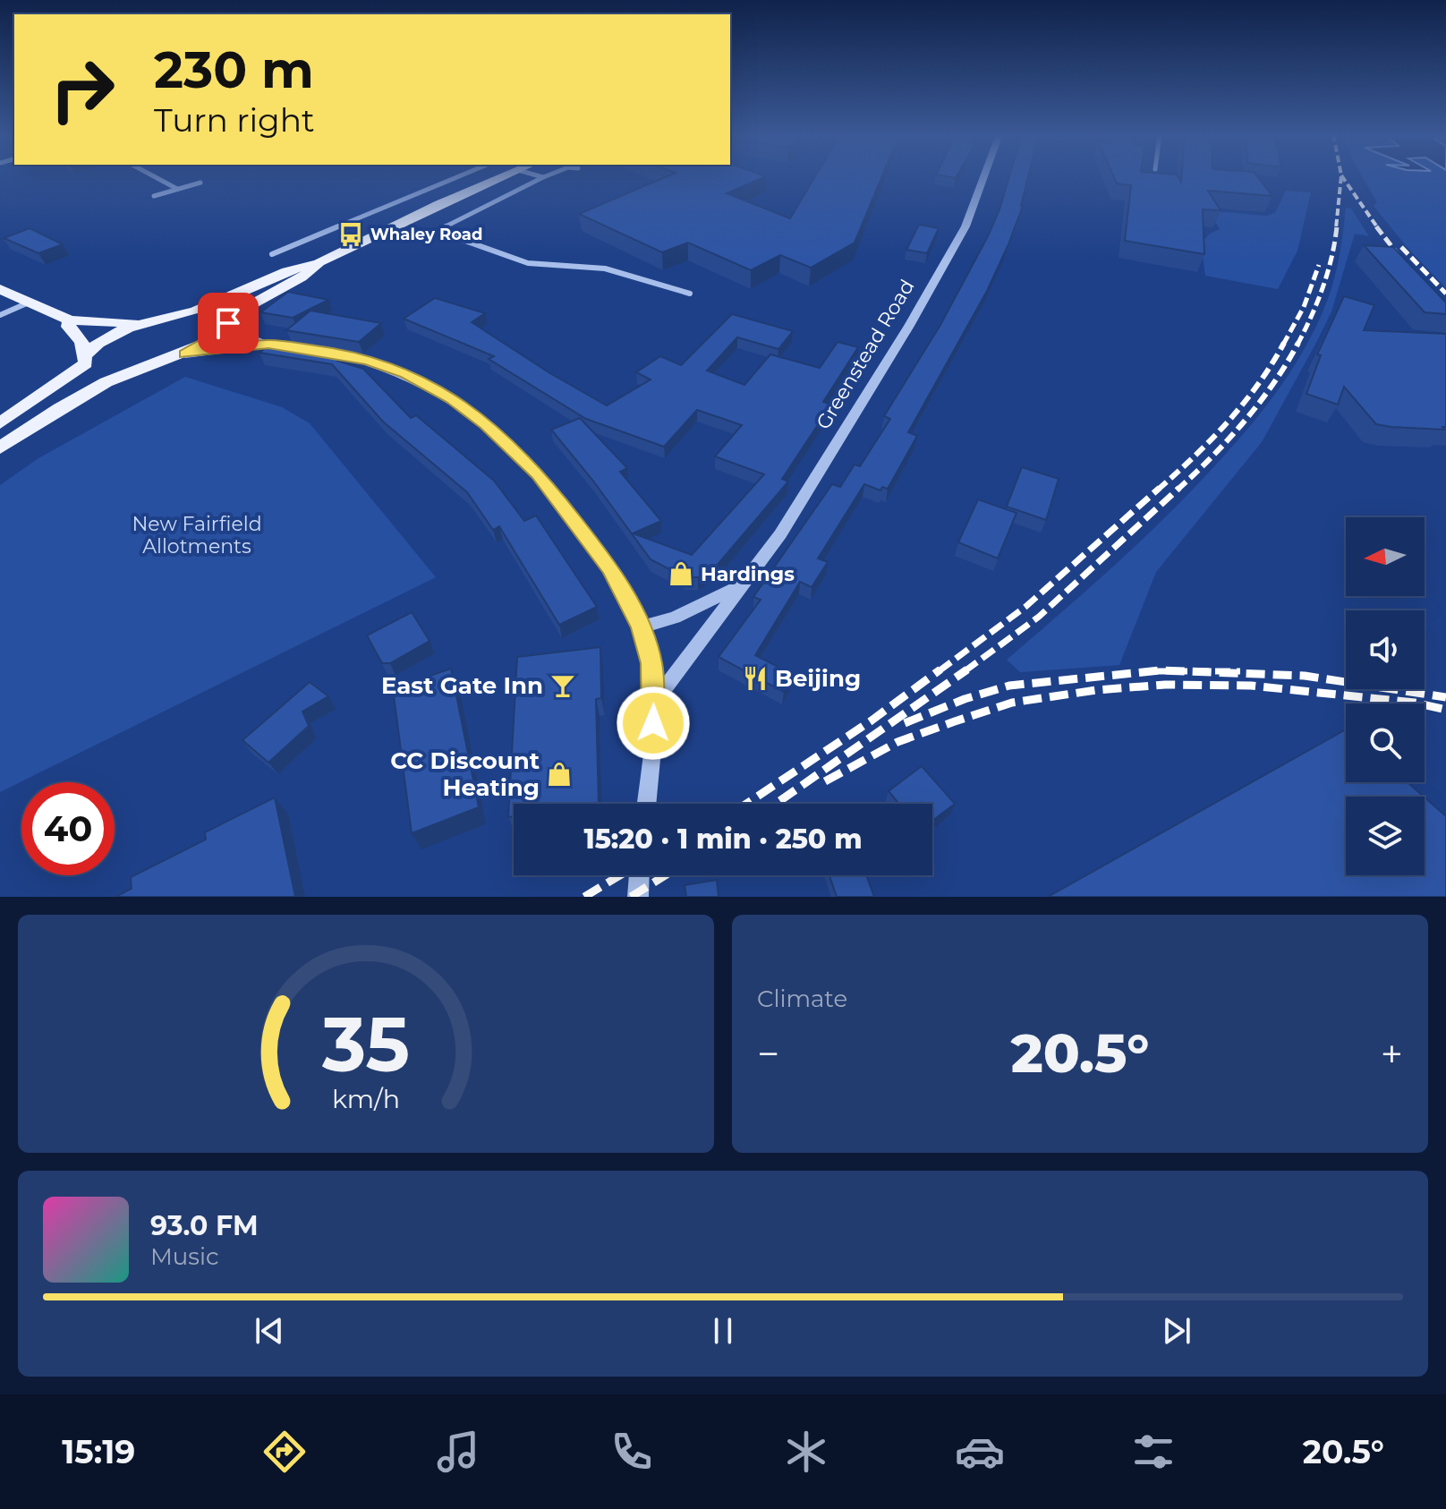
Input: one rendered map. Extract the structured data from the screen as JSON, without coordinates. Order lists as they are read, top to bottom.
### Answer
{
  "streets": {
    "street": ["Greenstead Road"]
  },
  "parks": ["New Fairfield Allotments"],
  "places": {
    "bus stop": ["Whaley Road"],
    "shop": ["Hardings", "CC Discount Heating"],
    "restaurant": ["Beijing"],
    "bar": ["East Gate Inn"]
  },
  "north": "left",
  "page": {
    "turn": ["230 m", "Turn right"],
    "limit": "40",
    "trip": "15:20 · 1 min · 250 m",
    "tile": "Climate",
    "heat": ["−", "20.5°", "+"],
    "song": ["93.0 FM", "Music"],
    "tabs": ["15:19", "20.5°"],
    "gauge": ["35", "km/h"]
  }
}
